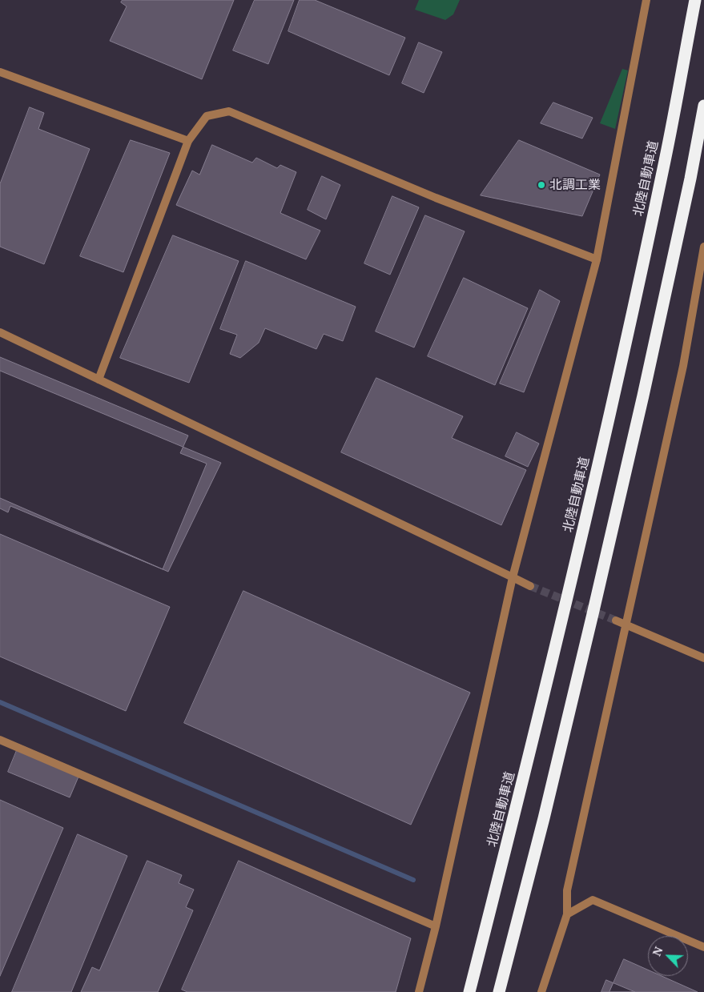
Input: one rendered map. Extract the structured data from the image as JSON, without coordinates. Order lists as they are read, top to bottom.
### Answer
{
  "streets": {
    "highway": ["北陸自動車道"]
  },
  "places": ["北調工業"],
  "north": "top left"
}
